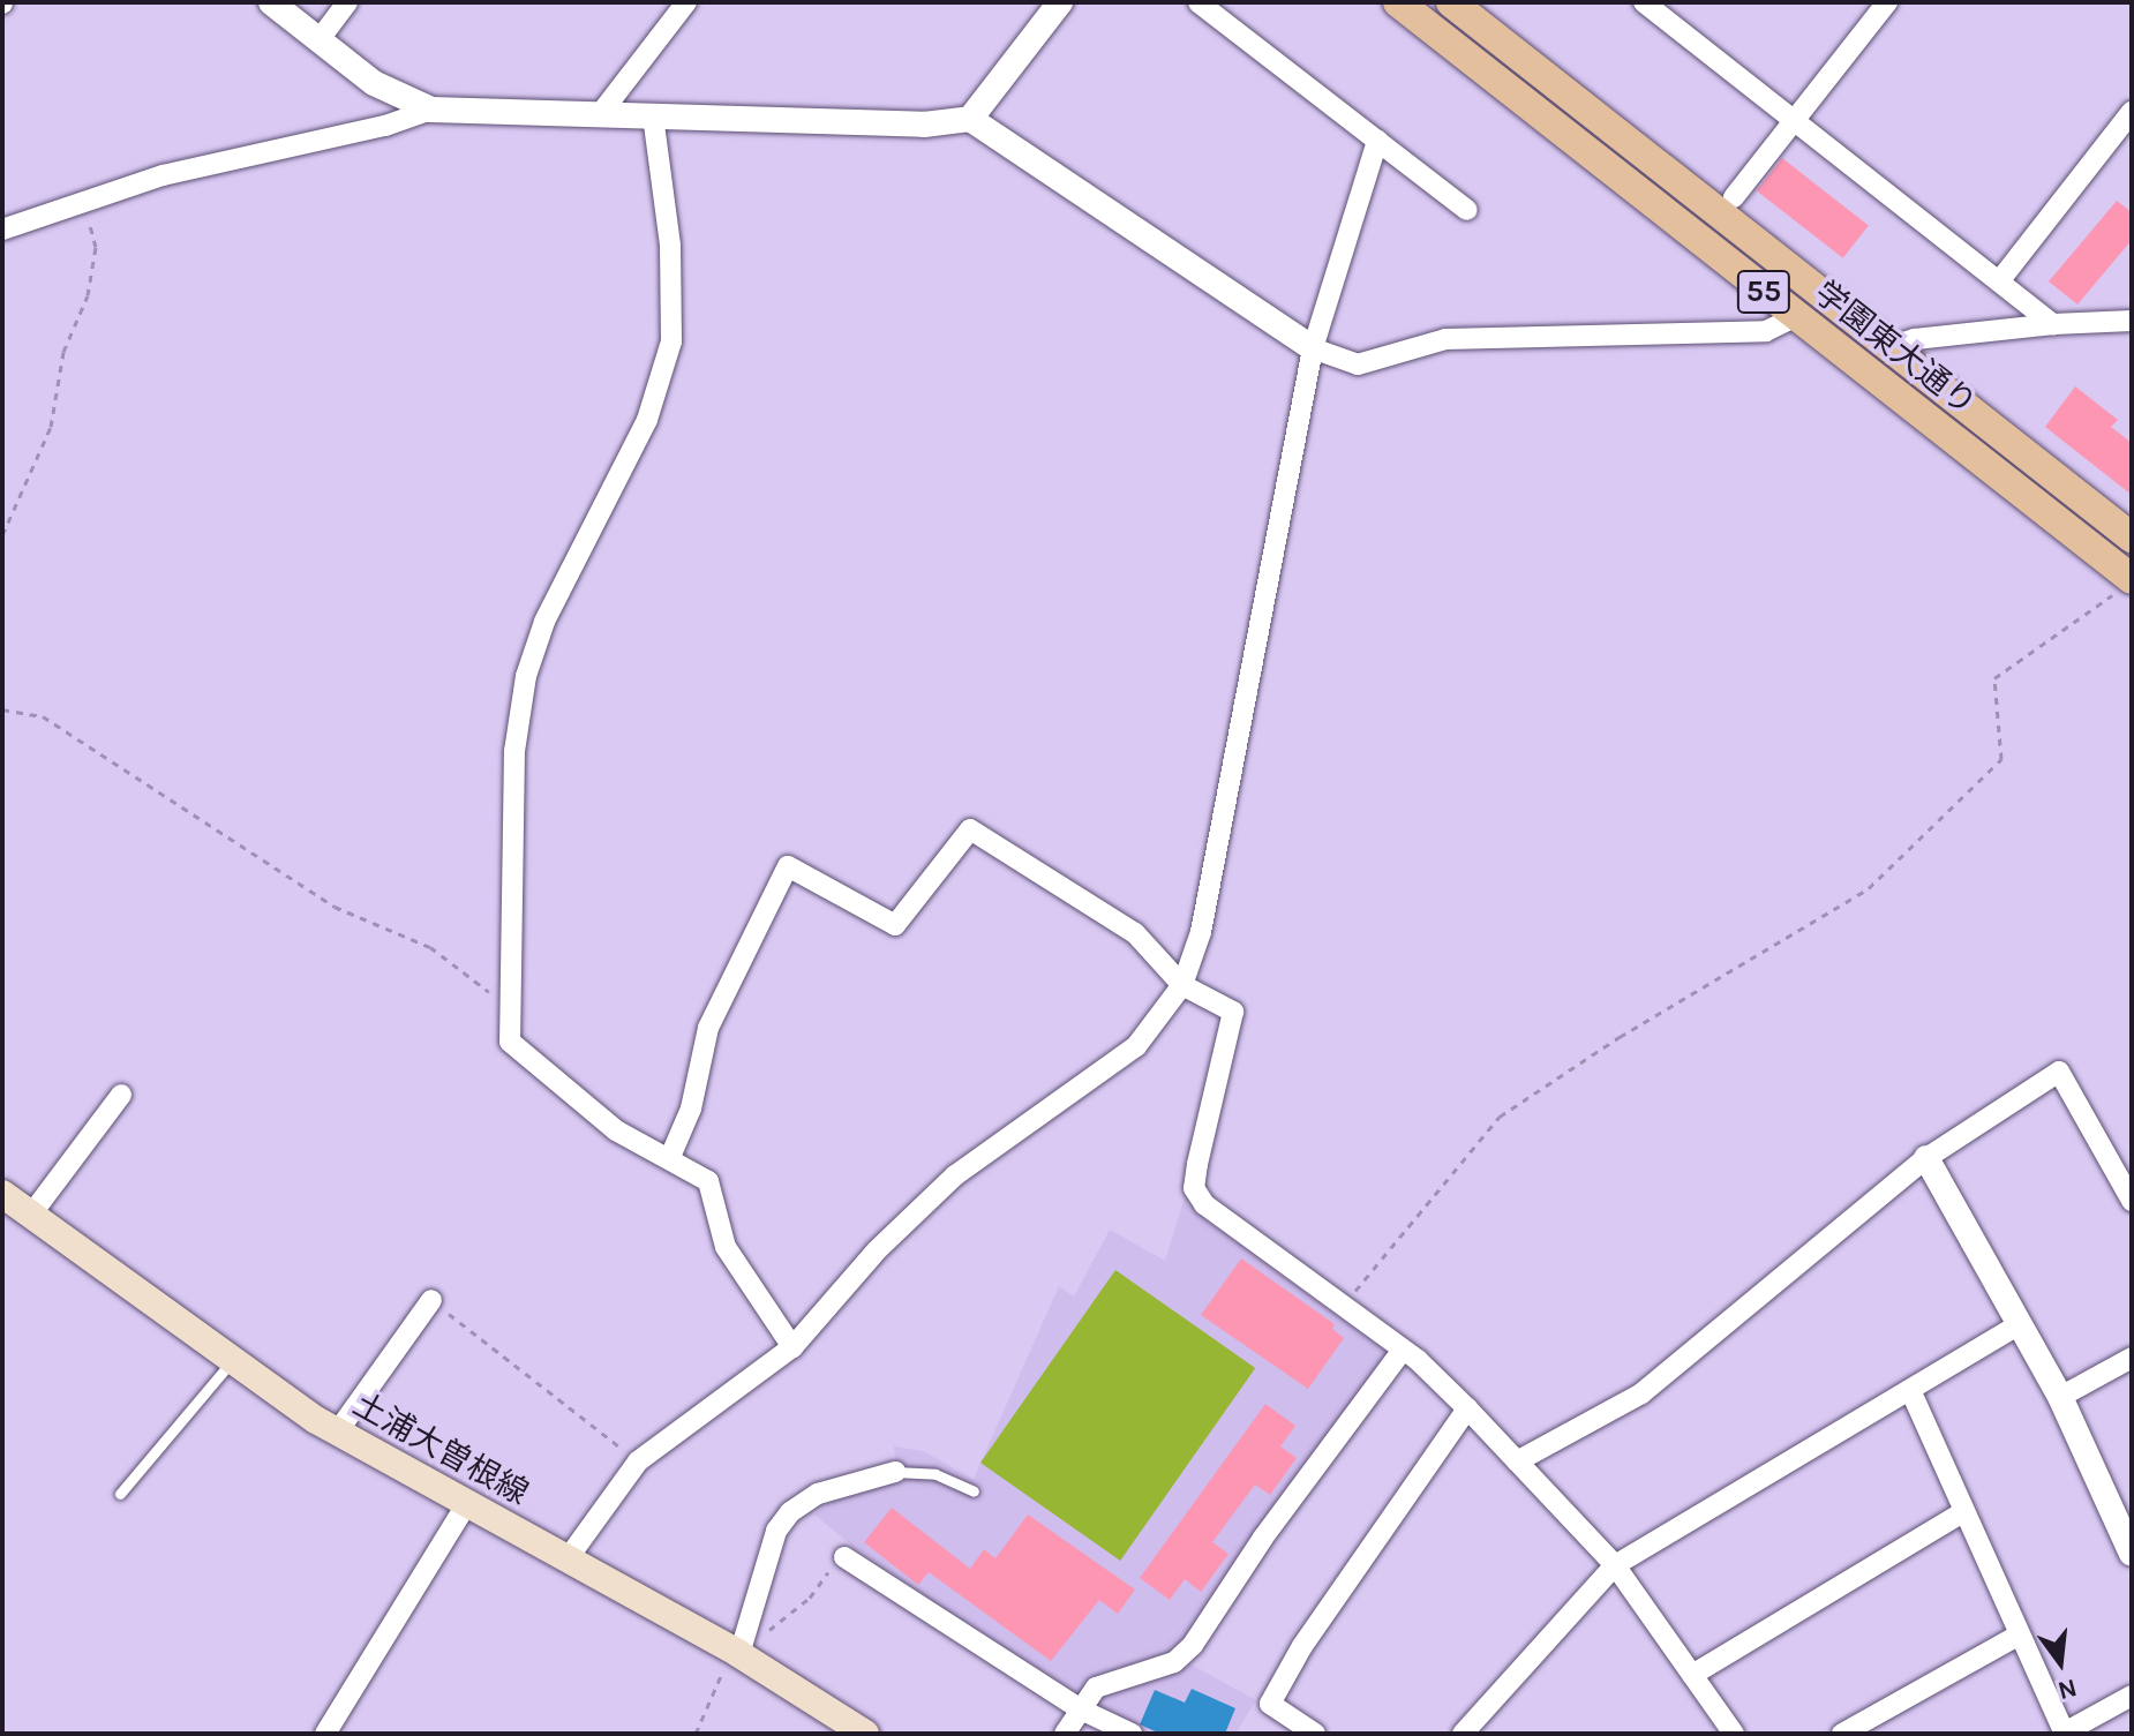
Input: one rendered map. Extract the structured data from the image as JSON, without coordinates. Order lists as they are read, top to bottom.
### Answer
{
  "streets": {
    "main road": ["55", "学園東大通り", "土浦大曽根線"]
  },
  "north": "bottom"
}
